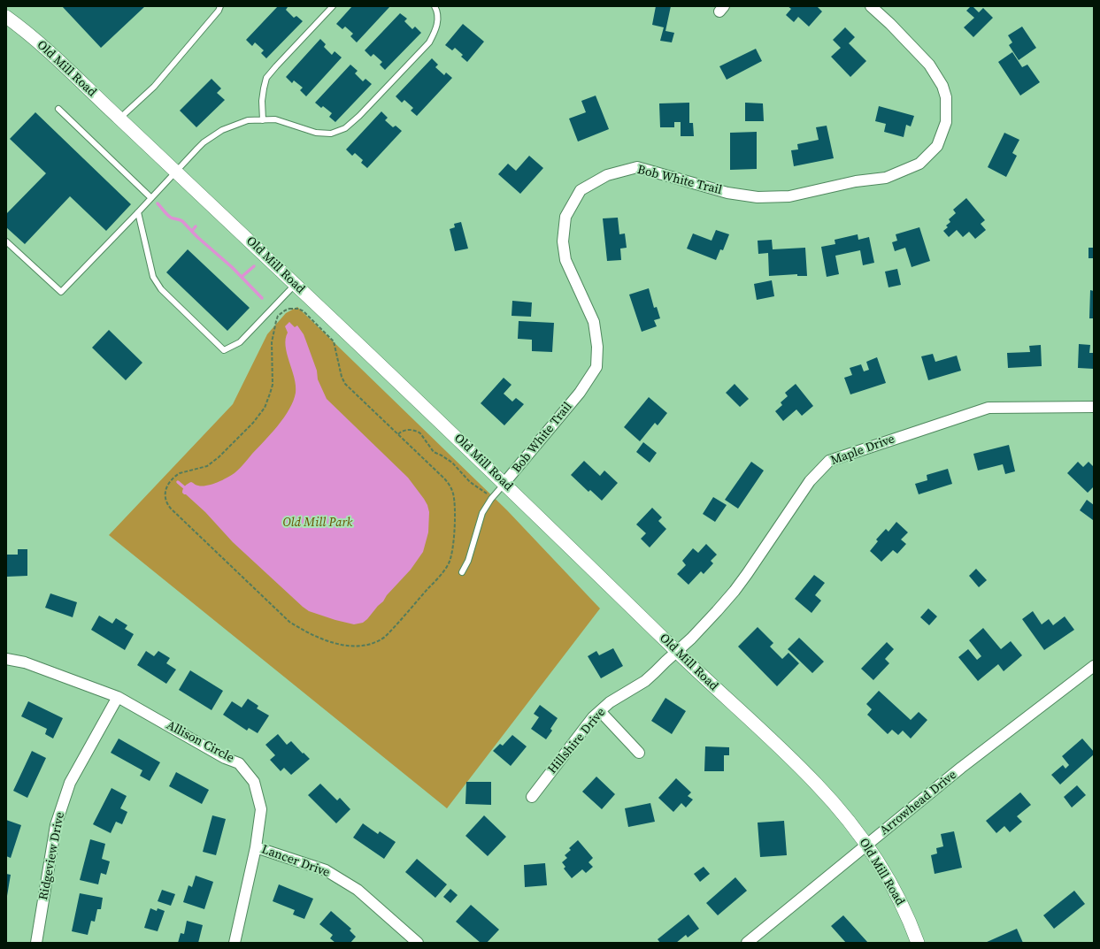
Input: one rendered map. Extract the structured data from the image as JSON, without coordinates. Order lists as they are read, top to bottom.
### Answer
{
  "streets": {
    "street": [
      "Old Mill Road",
      "Bob White Trail",
      "Maple Drive",
      "Hillshire Drive",
      "Allison Circle",
      "Arrowhead Drive",
      "Ridgeview Drive",
      "Lancer Drive"
    ]
  },
  "crossings": [
    ["Old Mill Road", "Bob White Trail"],
    ["Old Mill Road", "Maple Drive"],
    ["Old Mill Road", "Hillshire Drive"],
    ["Old Mill Road", "Arrowhead Drive"],
    ["Maple Drive", "Hillshire Drive"],
    ["Allison Circle", "Ridgeview Drive"],
    ["Allison Circle", "Lancer Drive"]
  ],
  "parks": ["Old Mill Park"]
}
